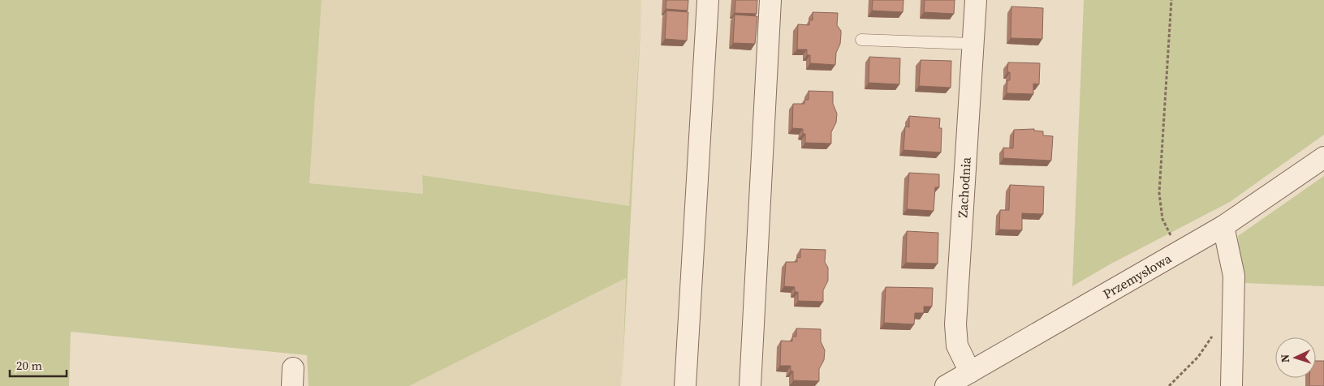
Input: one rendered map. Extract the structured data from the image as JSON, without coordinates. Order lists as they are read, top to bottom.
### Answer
{
  "streets": {
    "street": ["Zachodnia", "Przemysłowa"]
  },
  "crossings": [
    ["Zachodnia", "Przemysłowa"]
  ],
  "scale_bar": "20 m",
  "north": "left"
}
